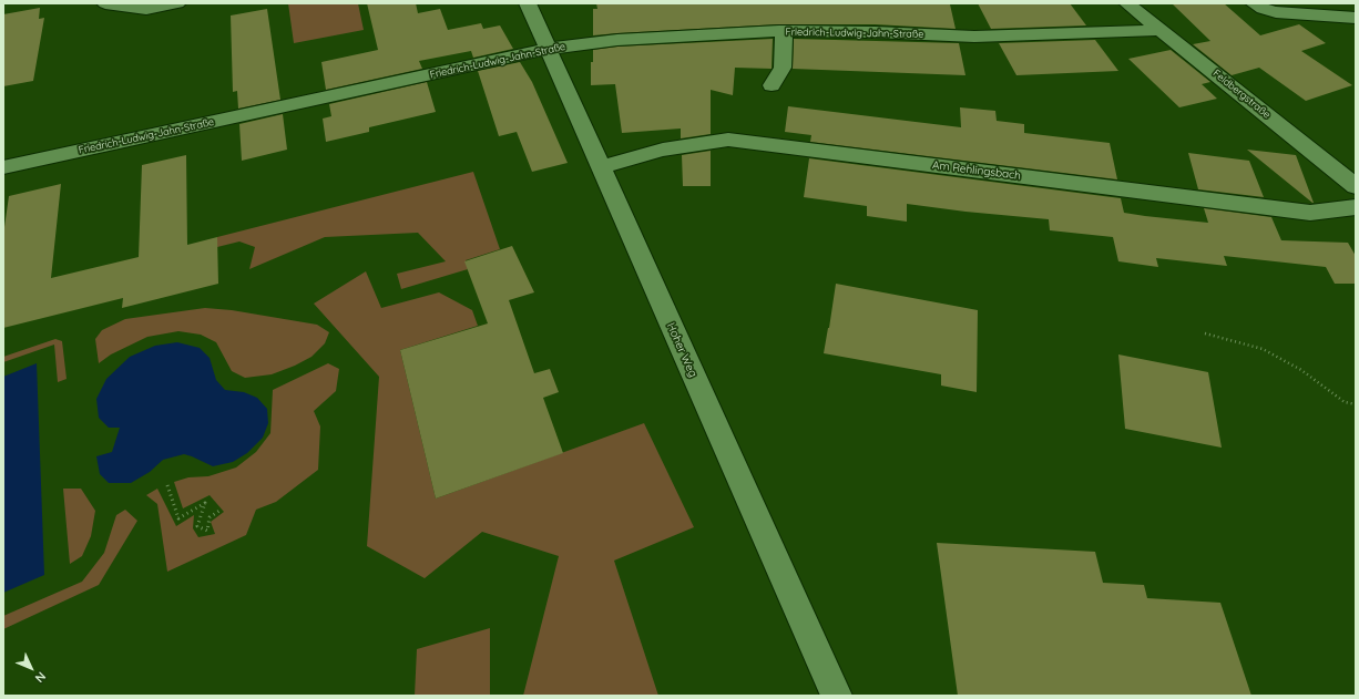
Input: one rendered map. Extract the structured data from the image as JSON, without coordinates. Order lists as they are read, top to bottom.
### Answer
{
  "streets": {
    "street": [
      "Friedrich-Ludwig-Jahn-Straße",
      "Feldbergstraße",
      "Am Rehlingsbach",
      "Hoher Weg"
    ]
  },
  "crossings": [
    ["Friedrich-Ludwig-Jahn-Straße", "Feldbergstraße"],
    ["Friedrich-Ludwig-Jahn-Straße", "Hoher Weg"],
    ["Am Rehlingsbach", "Hoher Weg"]
  ],
  "north": "bottom right"
}
